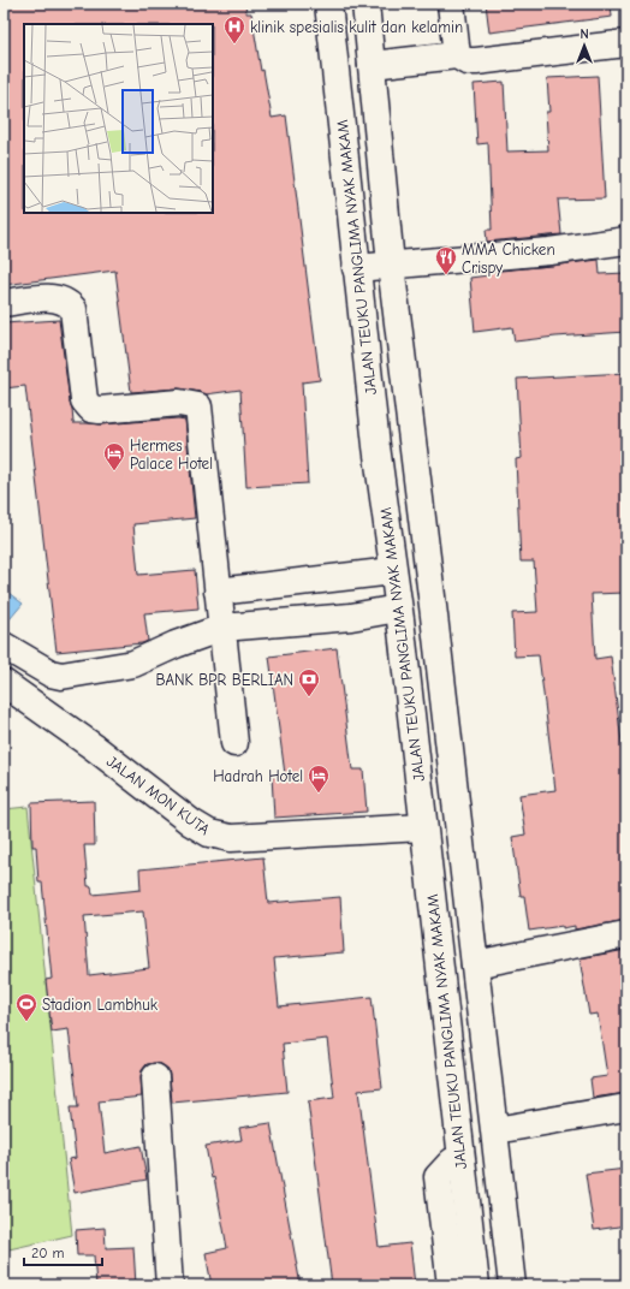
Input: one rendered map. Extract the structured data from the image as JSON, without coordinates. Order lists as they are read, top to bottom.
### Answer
{
  "streets": {
    "main road": ["JALAN TEUKU PANGLIMA NYAK MAKAM", "JALAN MON KUTA"]
  },
  "crossings": [
    ["JALAN TEUKU PANGLIMA NYAK MAKAM", "JALAN MON KUTA"]
  ],
  "places": {
    "hospital": ["klinik spesialis kulit dan kelamin"],
    "restaurant": ["MMA Chicken Crispy"],
    "hotel": ["Hermes Palace Hotel", "Hadrah Hotel"],
    "bank": ["BANK BPR BERLIAN"],
    "sports": ["Stadion Lambhuk"]
  },
  "scale_bar": "20 m",
  "north": "top"
}
